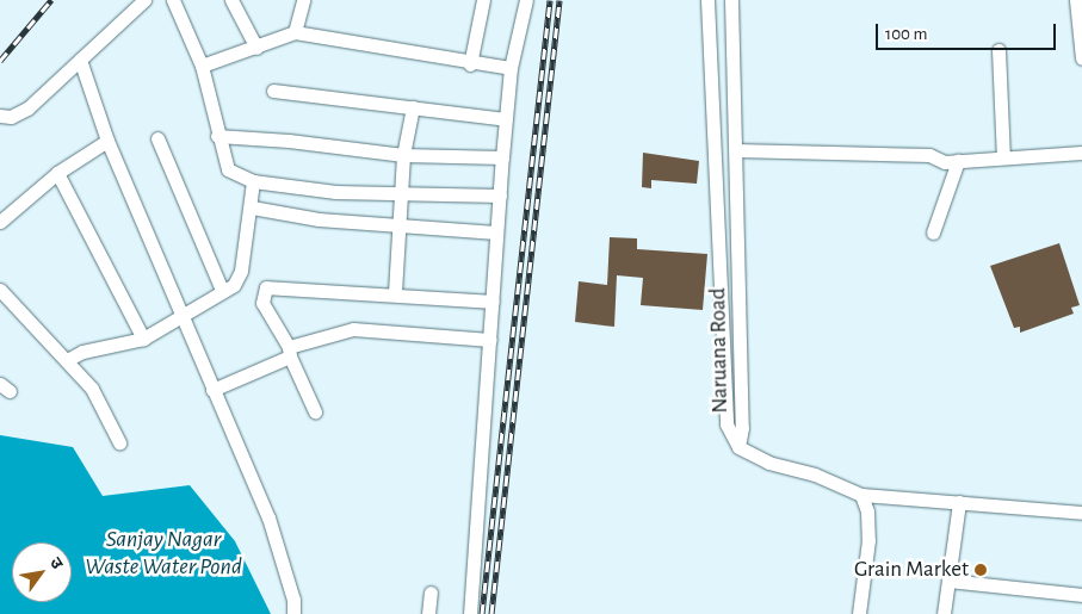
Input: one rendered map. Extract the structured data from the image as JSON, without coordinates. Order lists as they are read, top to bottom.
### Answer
{
  "streets": {
    "street": ["Naruana Road"]
  },
  "water": ["Sanjay Nagar Waste Water Pond"],
  "places": ["Grain Market"],
  "scale_bar": "100 m",
  "north": "top right"
}
